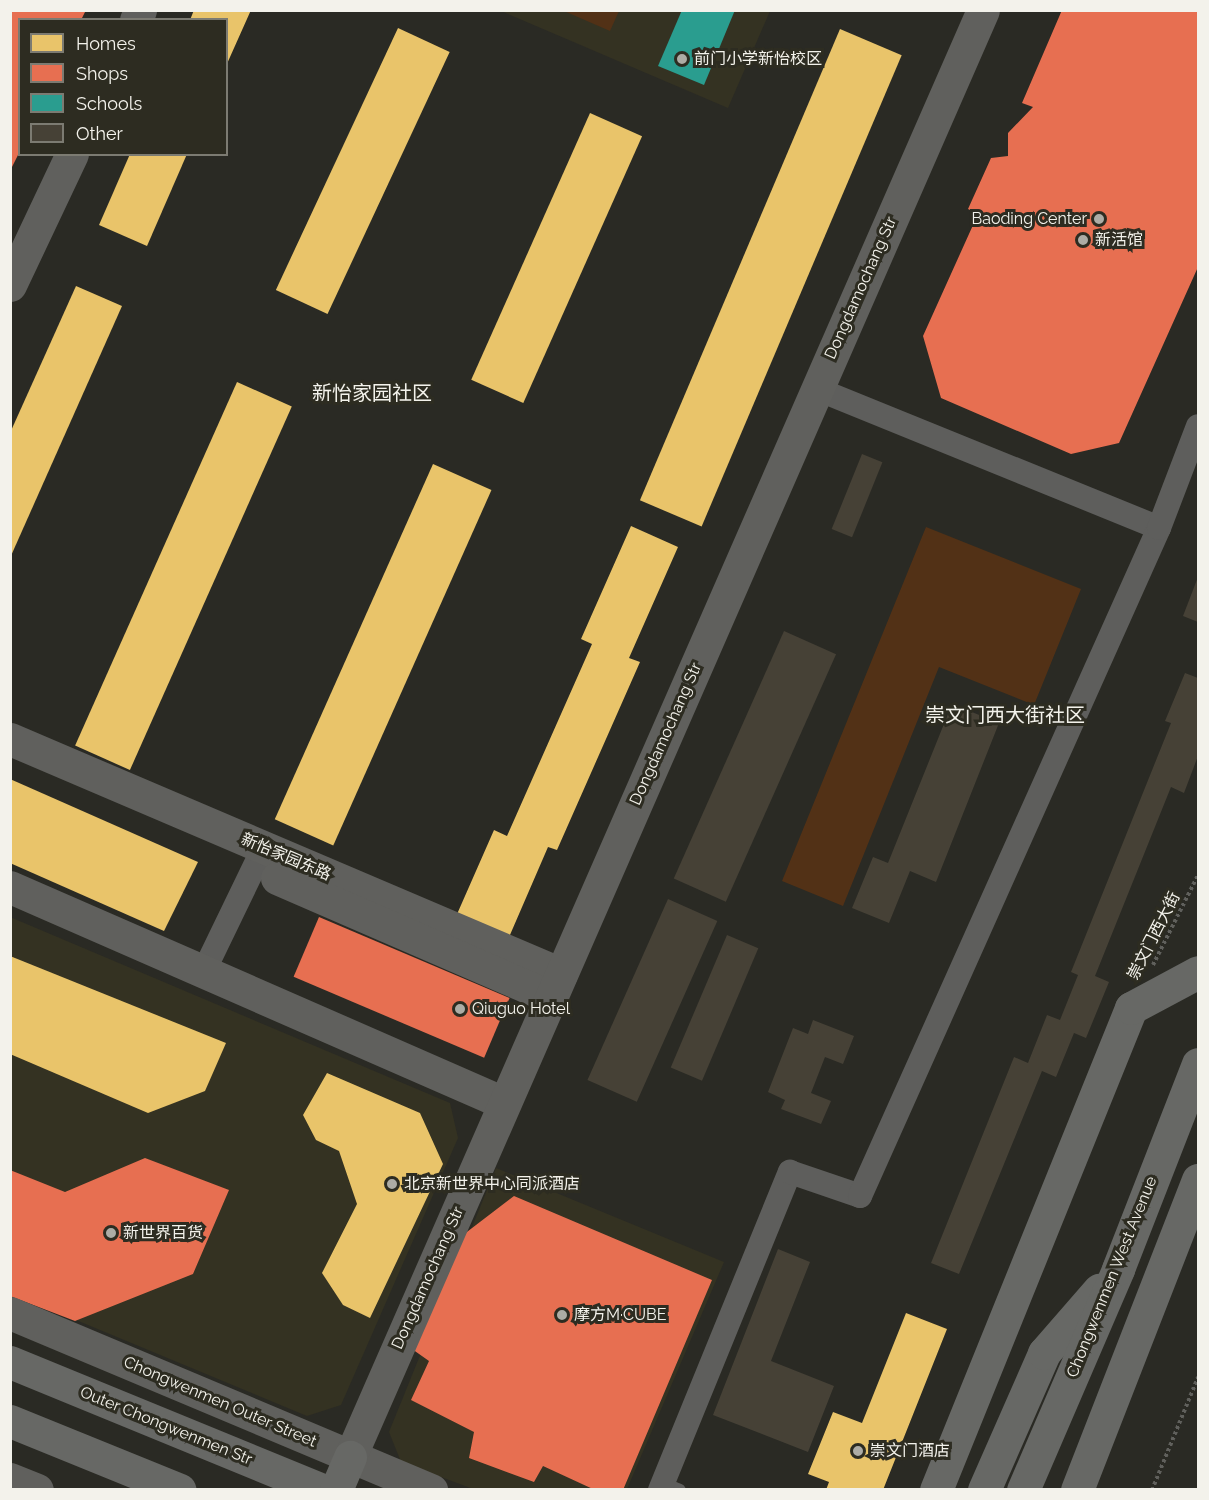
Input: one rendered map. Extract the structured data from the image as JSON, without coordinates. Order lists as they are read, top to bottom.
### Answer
{
  "streets": {
    "main road": ["Chongwenmen West Avenue", "Outer Chongwenmen Str"],
    "street": ["Dongdamochang Str", "新怡家园东路", "Chongwenmen Outer Street"],
    "path": ["崇文门西大街"]
  },
  "crossings": [
    ["Dongdamochang Str", "新怡家园东路"],
    ["Dongdamochang Str", "Chongwenmen Outer Street"]
  ],
  "districts": ["新怡家园社区", "崇文门西大街社区"],
  "places": [
    "前门小学新怡校区",
    "Baoding Center",
    "新活馆",
    "Qiuguo Hotel",
    "北京新世界中心同派酒店",
    "新世界百货",
    "摩方M·CUBE",
    "崇文门酒店"
  ],
  "legend": [
    "Homes",
    "Shops",
    "Schools",
    "Other"
  ]
}
